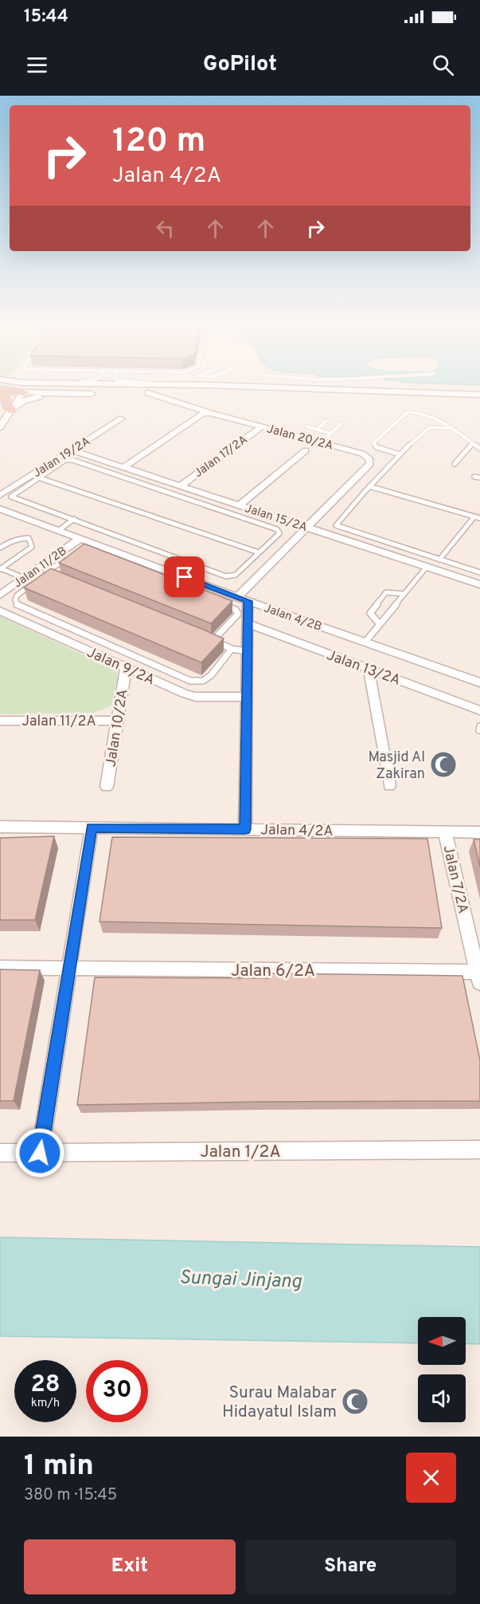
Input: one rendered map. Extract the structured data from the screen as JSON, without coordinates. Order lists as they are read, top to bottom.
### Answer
{
  "streets": {
    "street": [
      "Jalan 20/2A",
      "Jalan 17/2A",
      "Jalan 19/2A",
      "Jalan 15/2A",
      "Jalan 11/2B",
      "Jalan 4/2B",
      "Jalan 9/2A",
      "Jalan 13/2A",
      "Jalan 11/2A",
      "Jalan 10/2A",
      "Jalan 4/2A",
      "Jalan 7/2A",
      "Jalan 6/2A",
      "Jalan 1/2A"
    ]
  },
  "crossings": [
    ["Jalan 20/2A", "Jalan 17/2A"],
    ["Jalan 20/2A", "Jalan 15/2A"],
    ["Jalan 17/2A", "Jalan 15/2A"],
    ["Jalan 19/2A", "Jalan 15/2A"],
    ["Jalan 11/2B", "Jalan 4/2B"],
    ["Jalan 9/2A", "Jalan 10/2A"],
    ["Jalan 11/2A", "Jalan 10/2A"],
    ["Jalan 4/2A", "Jalan 7/2A"],
    ["Jalan 7/2A", "Jalan 6/2A"]
  ],
  "water": ["Sungai Jinjang"],
  "places": {
    "mosque": ["Masjid Al Zakiran", "Surau Malabar Hidayatul Islam"]
  },
  "north": "left",
  "page": {
    "status": "15:44",
    "header": "GoPilot",
    "turn": ["120 m", "Jalan 4/2A"],
    "speed": "28 km/h",
    "limit": "30",
    "heading": ["1 min", "380 m · 15:45"],
    "buttons": ["Exit", "Share"]
  }
}
